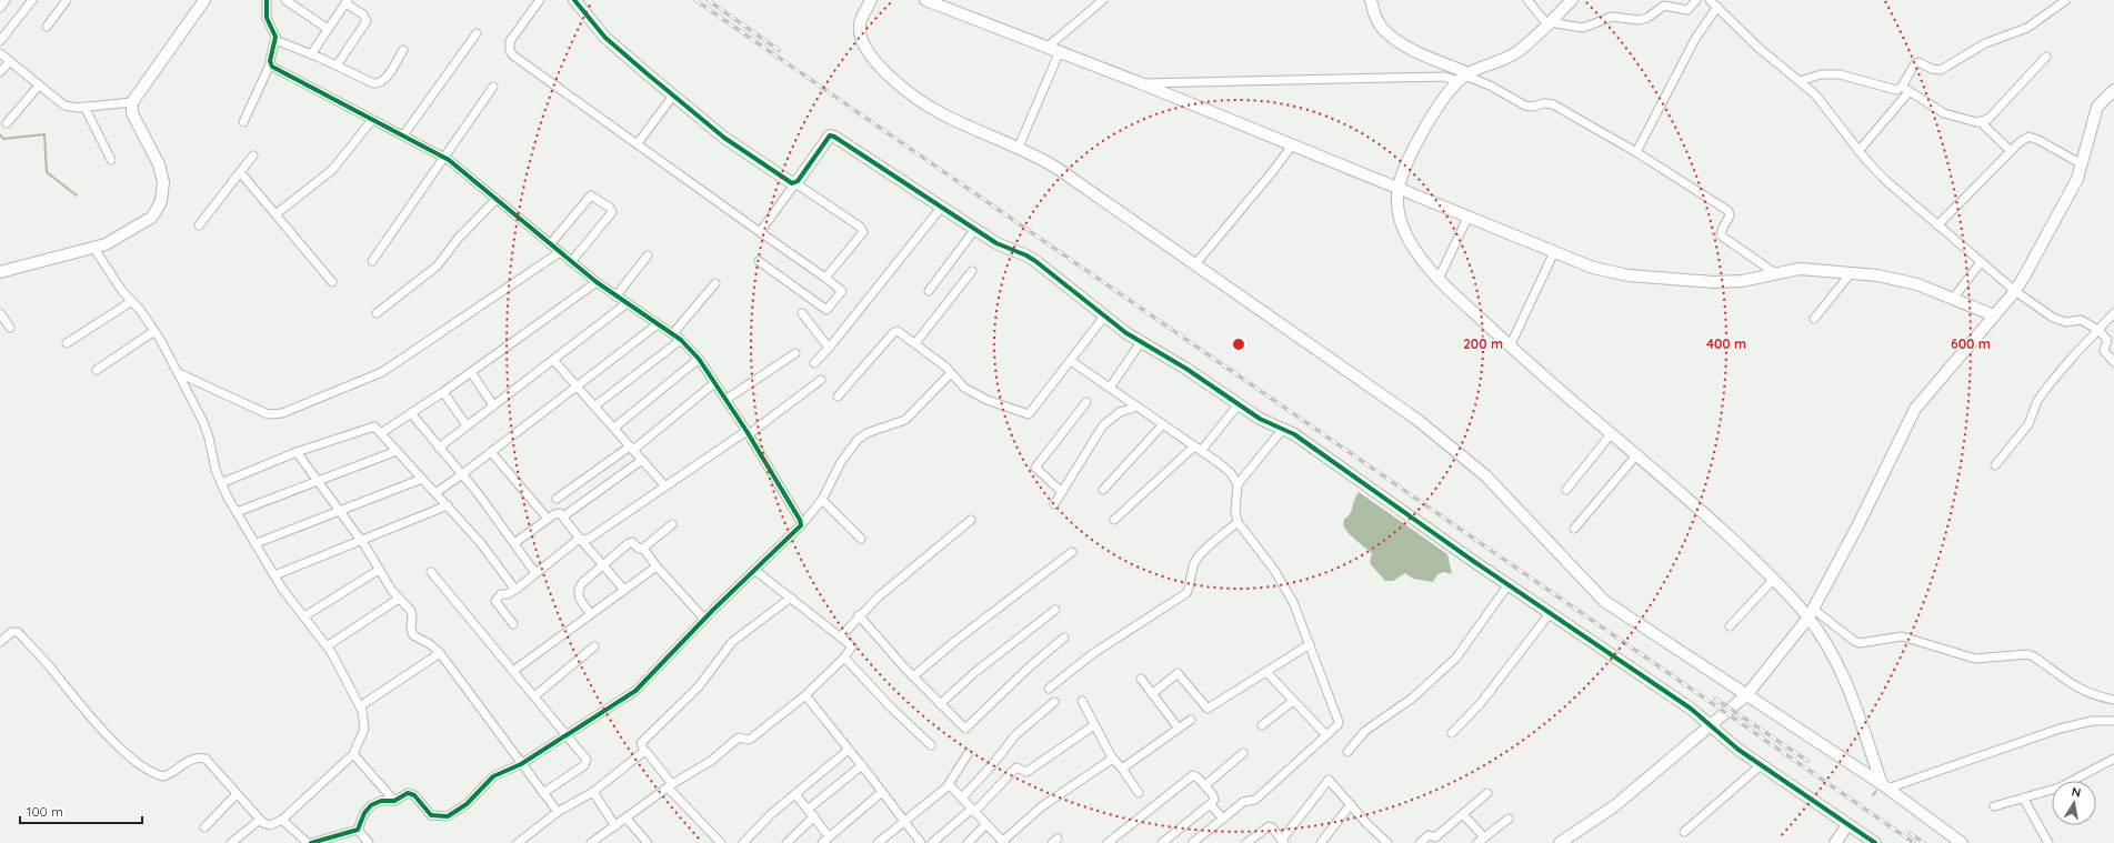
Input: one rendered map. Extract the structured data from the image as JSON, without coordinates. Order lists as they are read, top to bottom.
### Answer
{
  "scale_bar": "100 m",
  "north": "top",
  "rings": ["200 m", "400 m", "600 m"]
}
